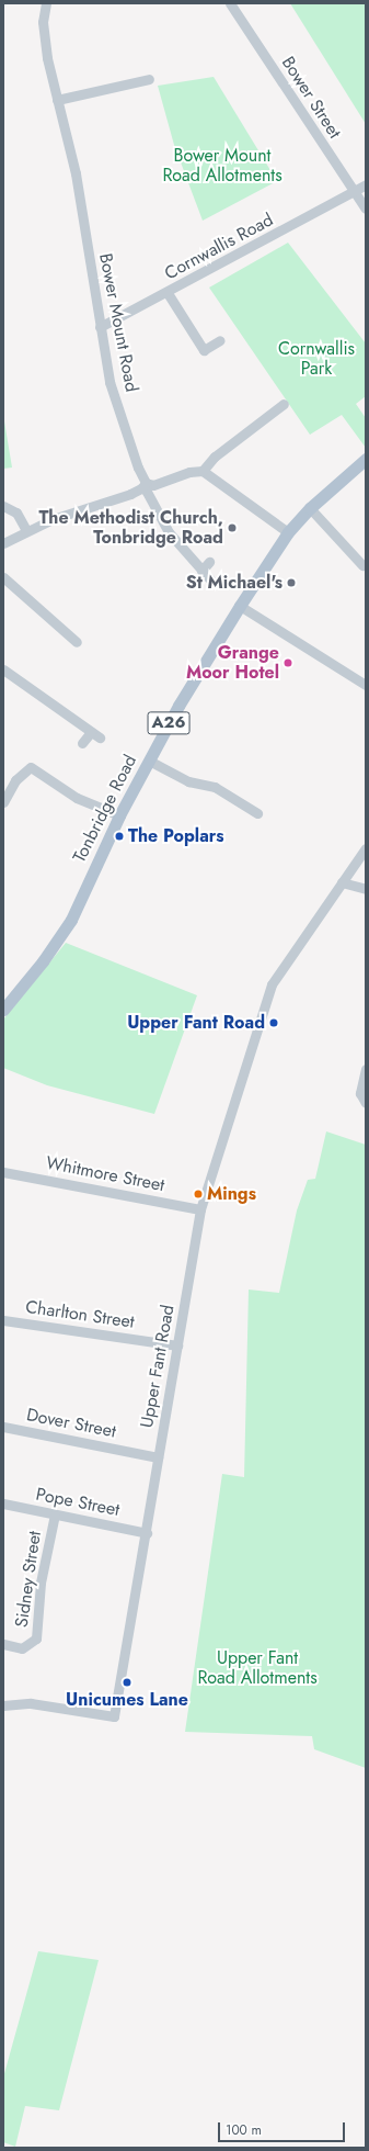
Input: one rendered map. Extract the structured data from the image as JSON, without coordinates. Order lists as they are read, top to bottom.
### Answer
{
  "streets": {
    "main road": ["A26", "Tonbridge Road"],
    "street": [
      "Bower Street",
      "Cornwallis Road",
      "Bower Mount Road",
      "Whitmore Street",
      "Charlton Street",
      "Upper Fant Road",
      "Dover Street",
      "Pope Street",
      "Sidney Street"
    ]
  },
  "crossings": [
    ["Bower Street", "Cornwallis Road"],
    ["Cornwallis Road", "Bower Mount Road"],
    ["Whitmore Street", "Upper Fant Road"],
    ["Charlton Street", "Upper Fant Road"],
    ["Upper Fant Road", "Dover Street"],
    ["Upper Fant Road", "Pope Street"],
    ["Pope Street", "Sidney Street"]
  ],
  "parks": ["Bower Mount Road Allotments", "Cornwallis Park", "Upper Fant Road Allotments"],
  "places": [
    "The Methodist Church, Tonbridge Road",
    "St Michael's",
    "Grange Moor Hotel",
    "The Poplars",
    "Upper Fant Road",
    "Mings",
    "Unicumes Lane"
  ],
  "scale_bar": "100 m"
}
